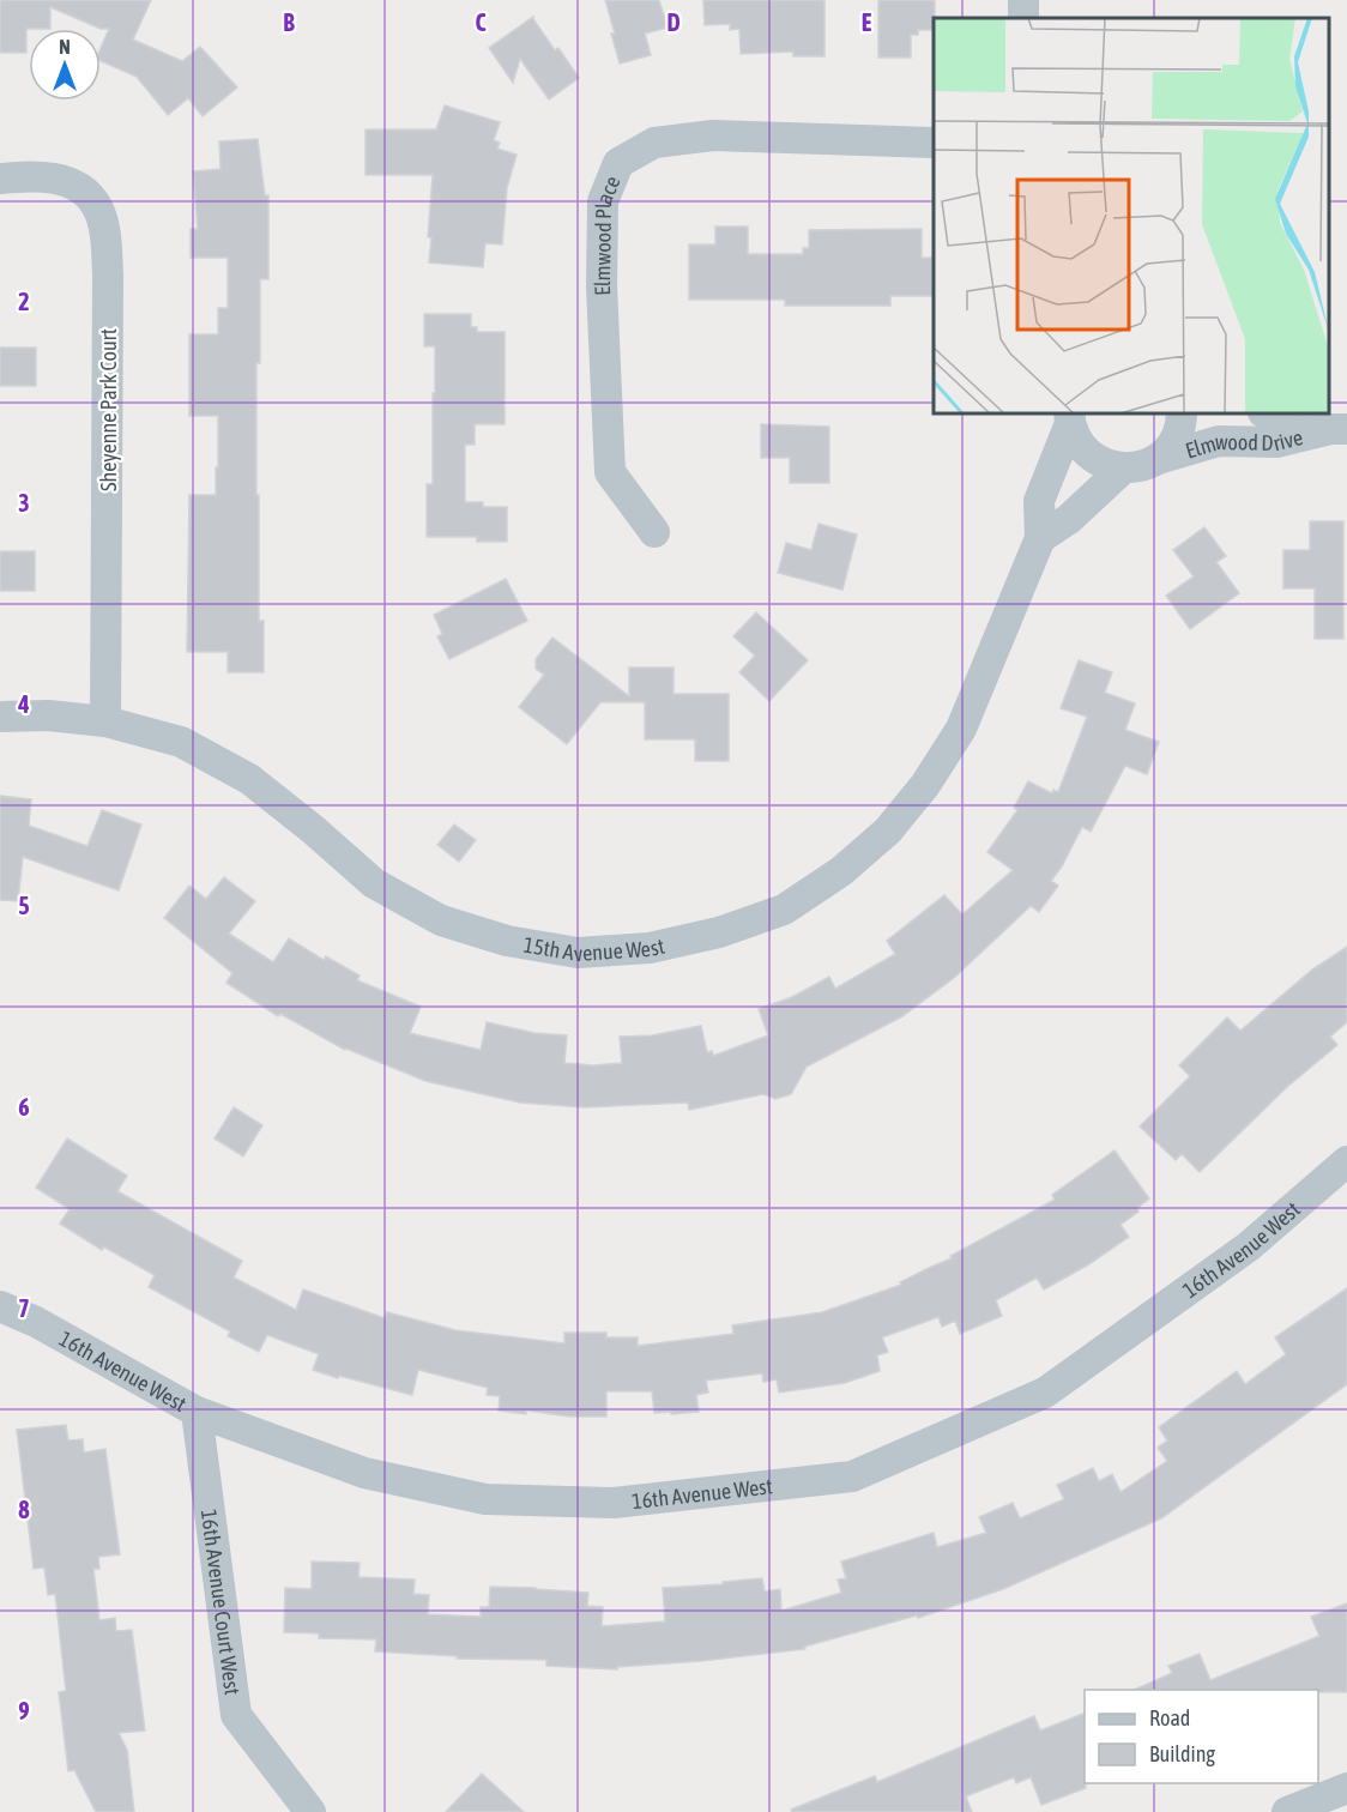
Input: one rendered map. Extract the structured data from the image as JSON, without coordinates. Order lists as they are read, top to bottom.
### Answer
{
  "streets": {
    "street": [
      "Elmwood Place",
      "Sheyenne Park Court",
      "Elmwood Drive",
      "15th Avenue West",
      "16th Avenue West",
      "16th Avenue Court West"
    ]
  },
  "crossings": [
    ["Sheyenne Park Court", "15th Avenue West"],
    ["16th Avenue West", "16th Avenue Court West"]
  ],
  "legend": ["Road", "Building"],
  "north": "top",
  "grid": {
    "columns": [
      "B",
      "C",
      "D",
      "E"
    ],
    "rows": [
      "2",
      "3",
      "4",
      "5",
      "6",
      "7",
      "8",
      "9"
    ]
  }
}
